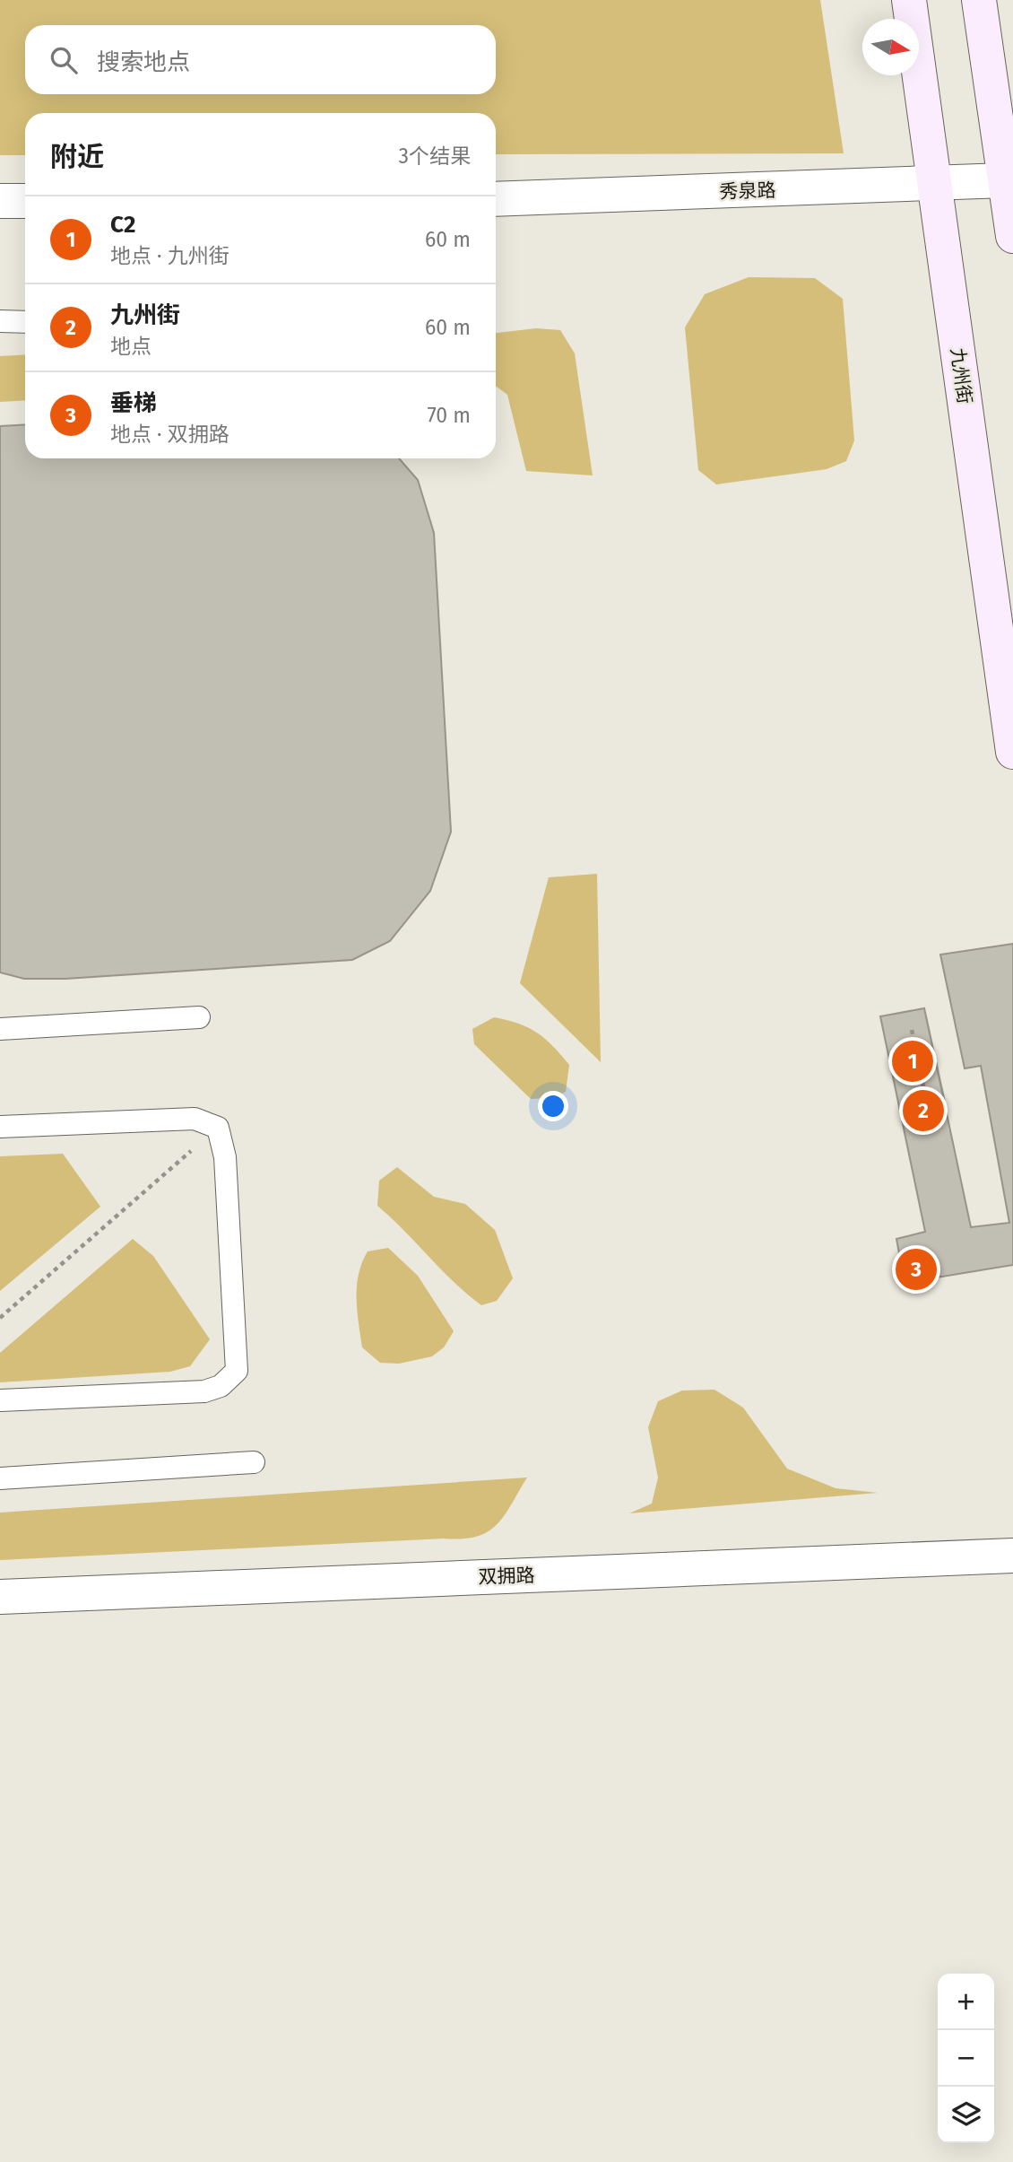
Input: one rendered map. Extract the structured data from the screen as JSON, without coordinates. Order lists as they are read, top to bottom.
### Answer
{
  "streets": {
    "main road": ["九州街"],
    "street": ["秀泉路", "双拥路"]
  },
  "crossings": [
    ["秀泉路", "九州街"]
  ],
  "north": "right",
  "page": {
    "search": "搜索地点",
    "heading": ["附近", "3个结果"],
    "list": [
      {
        "mark": "1",
        "name": "C2",
        "note": "地点 · 九州街",
        "value": "60 m"
      },
      {
        "mark": "2",
        "name": "九州街",
        "note": "地点",
        "value": "60 m"
      },
      {
        "mark": "3",
        "name": "垂梯",
        "note": "地点 · 双拥路",
        "value": "70 m"
      }
    ],
    "pins": ["1", "2", "3"],
    "map_buttons": ["+", "−"]
  }
}
